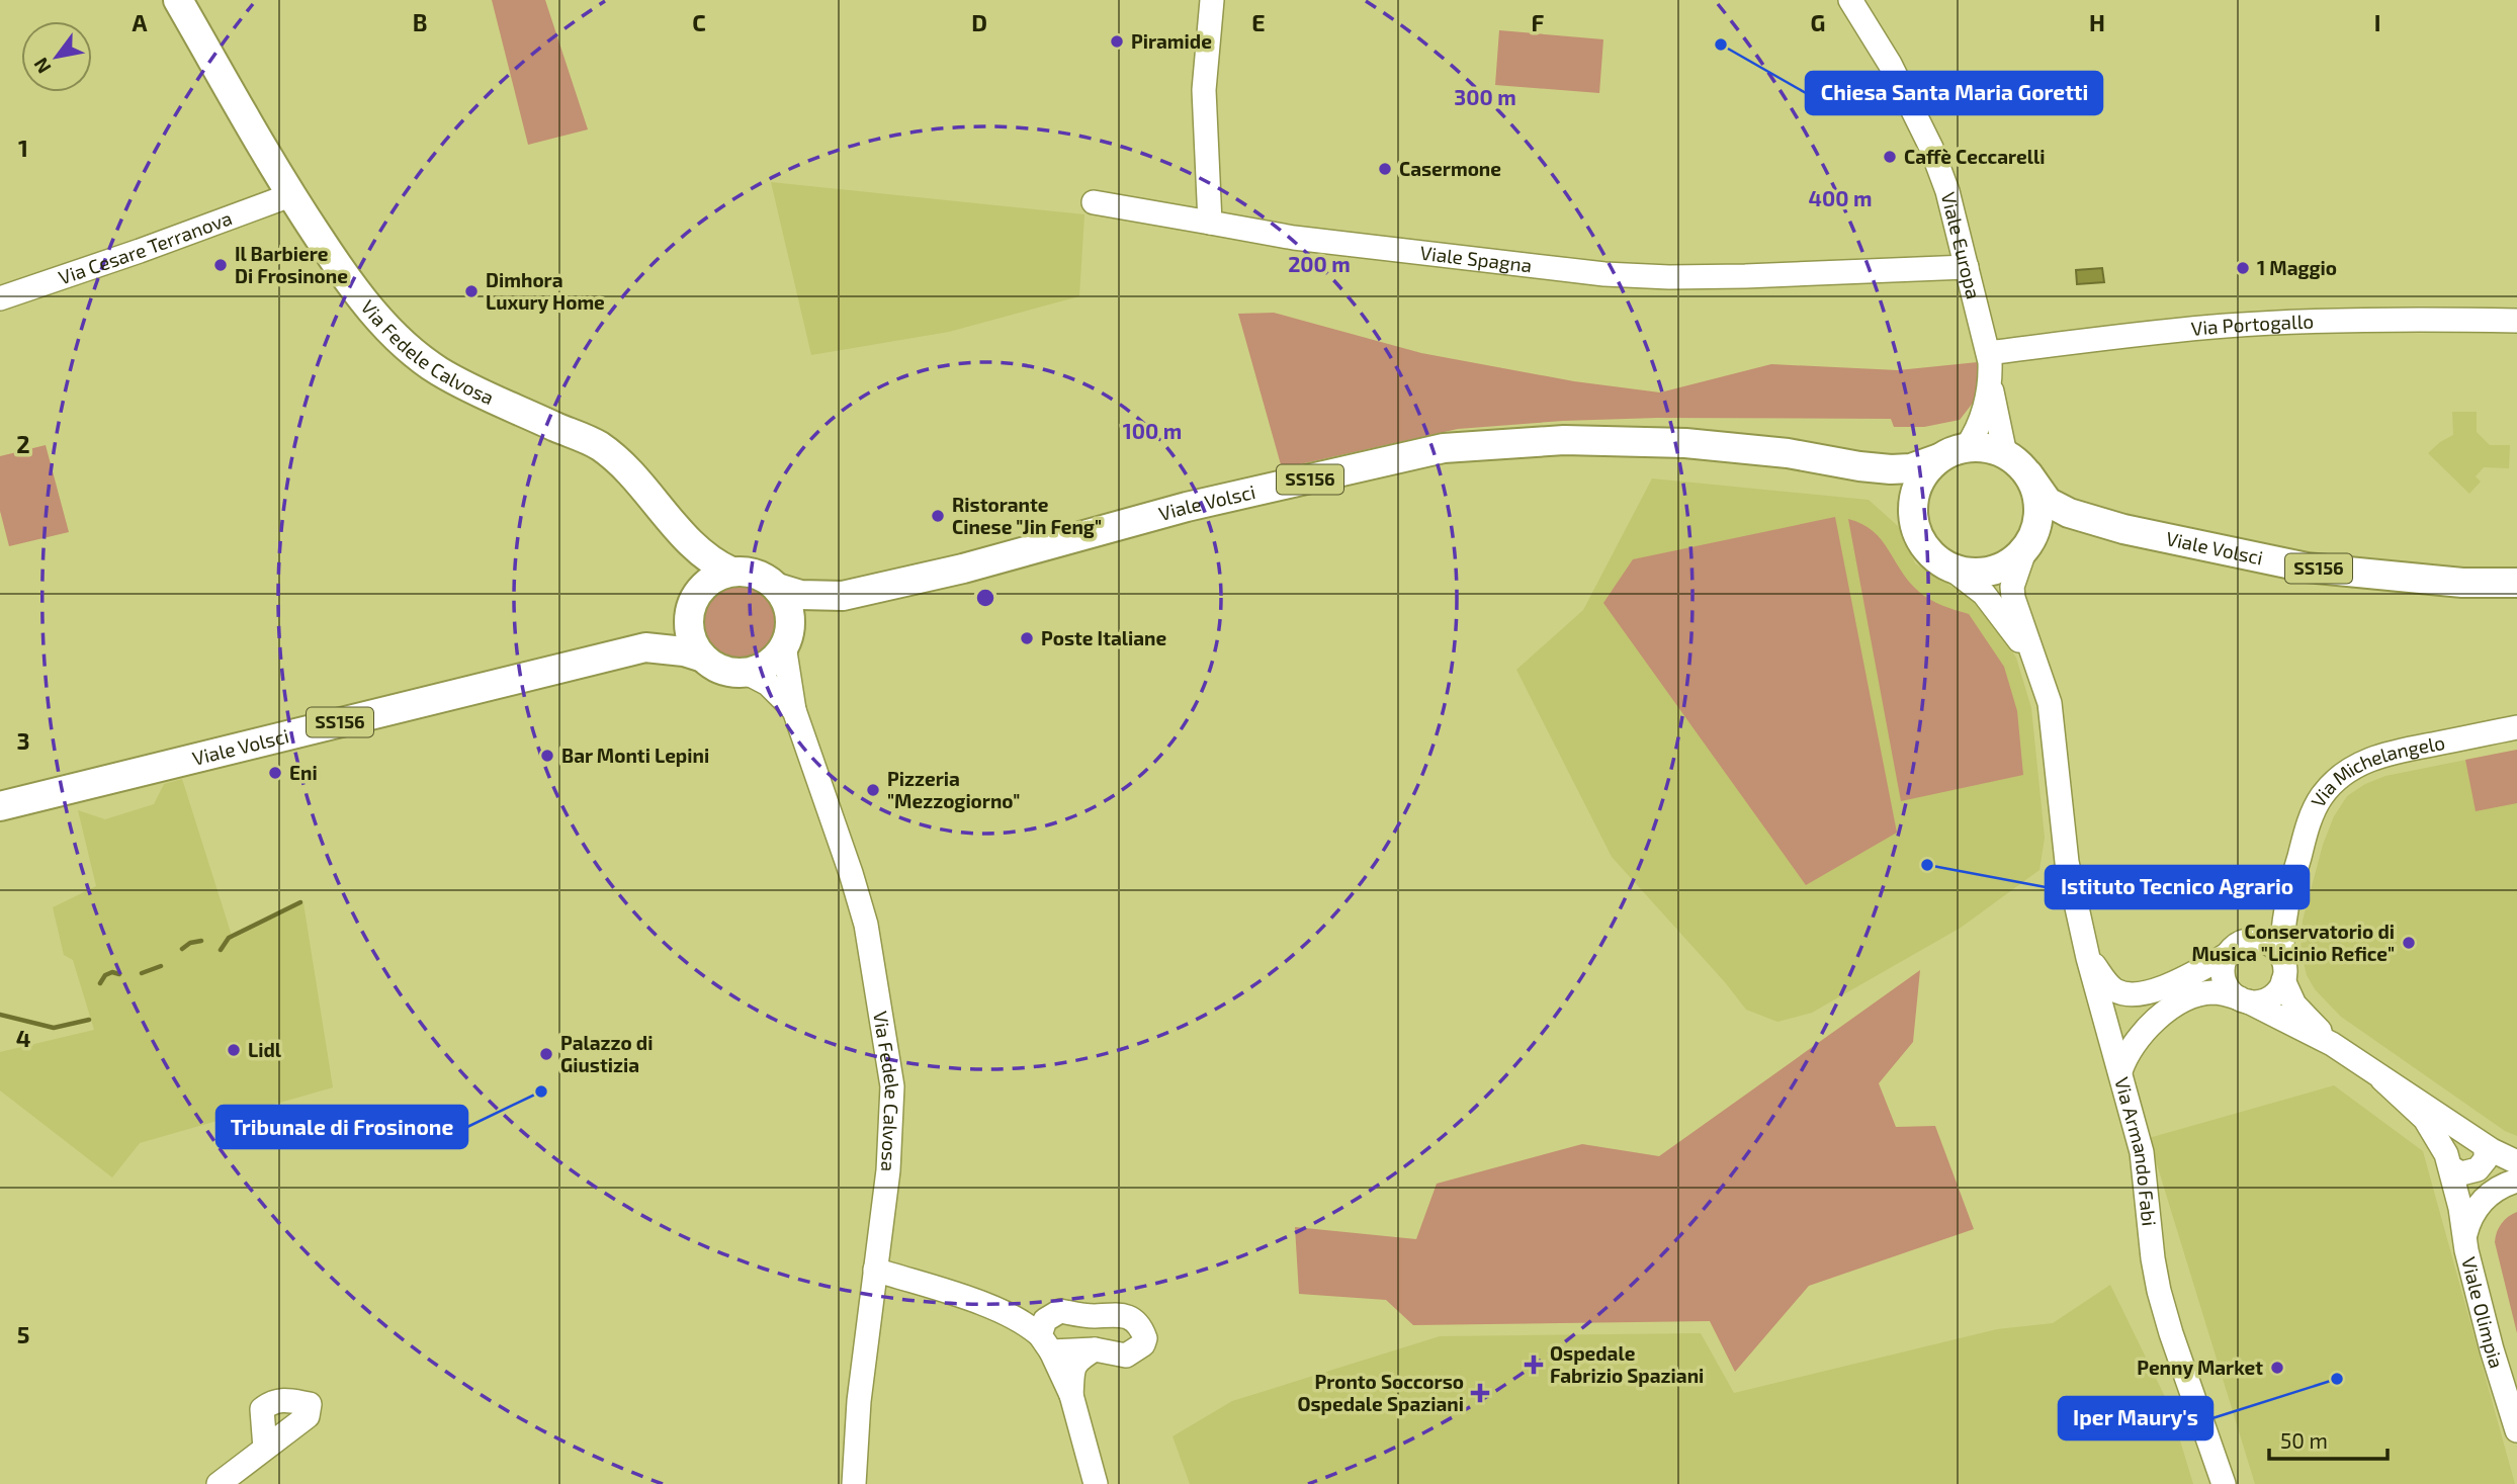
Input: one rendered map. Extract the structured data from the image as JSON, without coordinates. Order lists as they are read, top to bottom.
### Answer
{
  "streets": {
    "main road": ["Via Fedele Calvosa", "SS156", "Viale Volsci"],
    "street": [
      "Viale Europa",
      "Via Cesare Terranova",
      "Viale Spagna",
      "Via Portogallo",
      "Via Michelangelo",
      "Via Armando Fabi",
      "Viale Olimpia"
    ]
  },
  "crossings": [
    ["Viale Europa", "Viale Spagna"],
    ["Viale Europa", "Via Portogallo"],
    ["Via Cesare Terranova", "Via Fedele Calvosa"],
    ["Via Fedele Calvosa", "SS156"],
    ["Via Fedele Calvosa", "Viale Volsci"],
    ["SS156", "Viale Volsci"],
    ["Via Michelangelo", "Viale Olimpia"],
    ["Via Armando Fabi", "Viale Olimpia"]
  ],
  "places": {
    "other": [
      "Piramide",
      "Chiesa Santa Maria Goretti",
      "Caffè Ceccarelli",
      "Casermone",
      "Il Barbiere Di Frosinone",
      "1 Maggio",
      "Dimhora Luxury Home",
      "Ristorante Cinese \"Jin Feng\"",
      "Poste Italiane",
      "Bar Monti Lepini",
      "Eni",
      "Pizzeria \"Mezzogiorno\"",
      "Istituto Tecnico Agrario",
      "Conservatorio di Musica \"Licinio Refice\"",
      "Lidl",
      "Palazzo di Giustizia",
      "Tribunale di Frosinone",
      "Penny Market",
      "Iper Maury's"
    ],
    "health": ["Ospedale Fabrizio Spaziani", "Pronto Soccorso Ospedale Spaziani"]
  },
  "scale_bar": "50 m",
  "north": "bottom left",
  "grid": {
    "columns": [
      "A",
      "B",
      "C",
      "D",
      "E",
      "F",
      "G",
      "H",
      "I"
    ],
    "rows": [
      "1",
      "2",
      "3",
      "4",
      "5"
    ]
  },
  "rings": [
    "300 m",
    "400 m",
    "200 m",
    "100 m"
  ]
}
